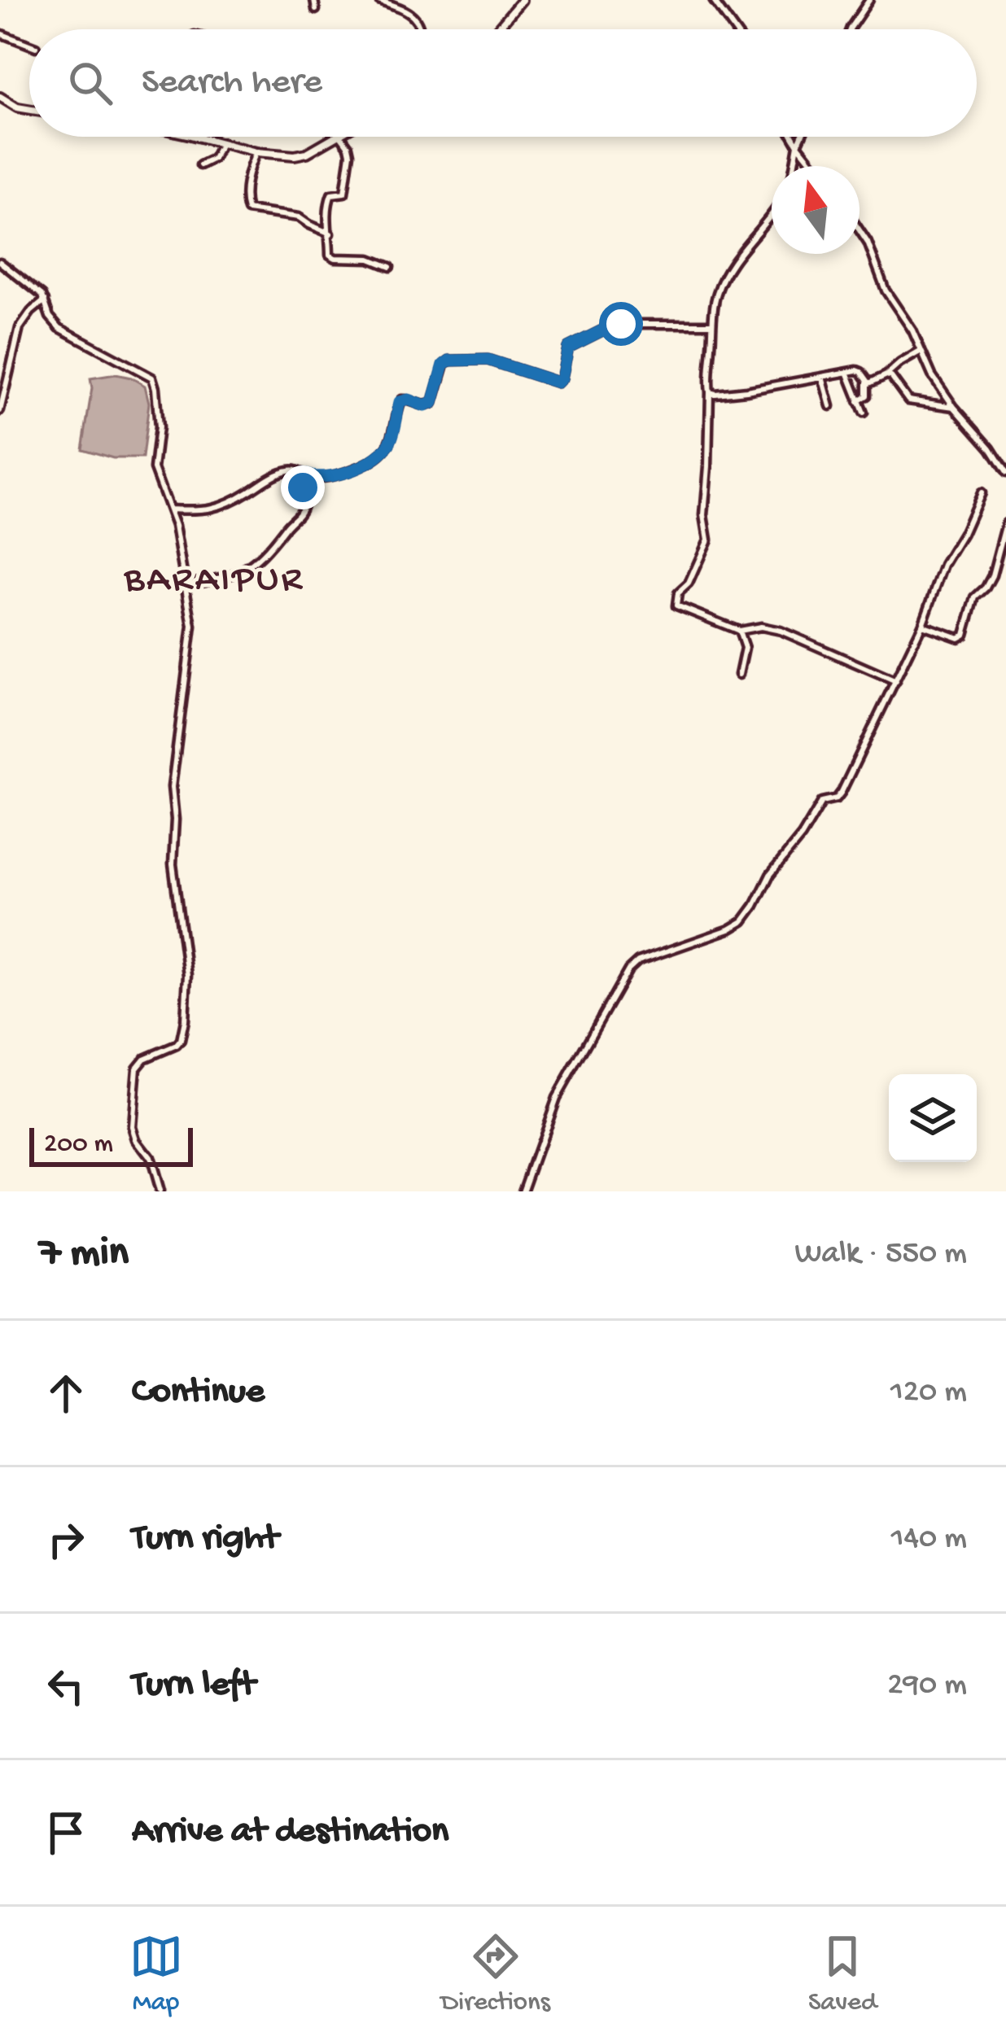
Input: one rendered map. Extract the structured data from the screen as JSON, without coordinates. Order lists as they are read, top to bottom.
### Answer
{
  "districts": ["BARAIPUR"],
  "scale_bar": "200 m",
  "north": "top",
  "page": {
    "search": "Search here",
    "scale": "200 m",
    "heading": ["7 min", "Walk · 550 m"],
    "list": [
      ["Continue", "120 m"],
      ["Turn right", "140 m"],
      ["Turn left", "290 m"],
      "Arrive at destination"
    ],
    "nav": ["Map", "Directions", "Saved"]
  }
}
